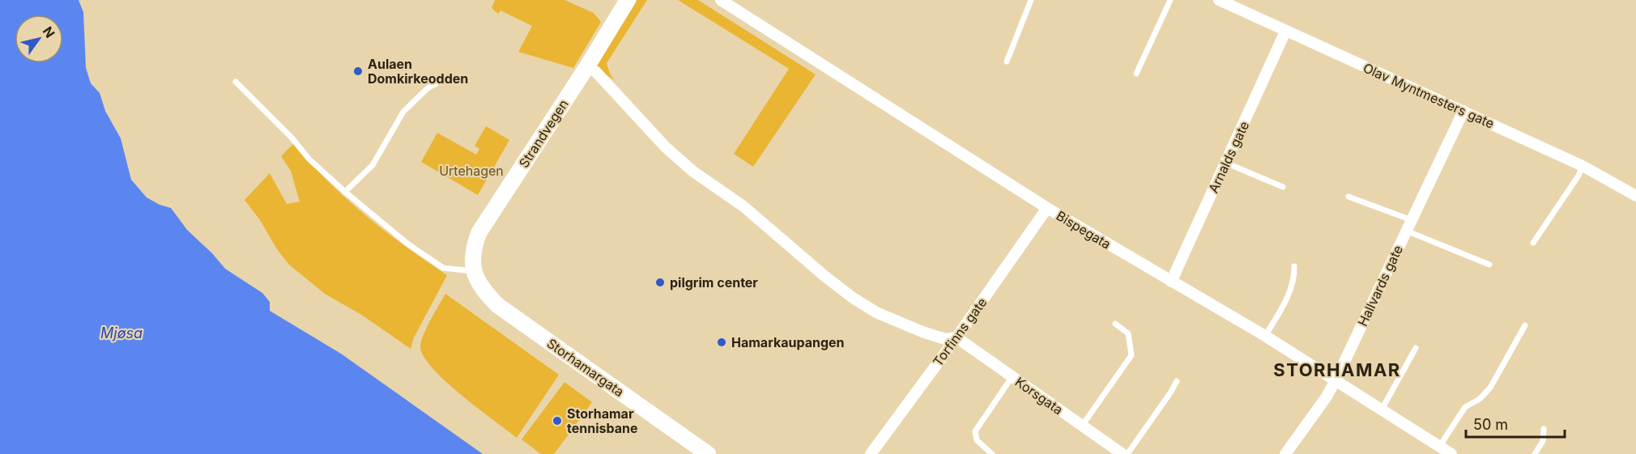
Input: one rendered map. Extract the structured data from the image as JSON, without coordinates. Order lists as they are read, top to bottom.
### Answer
{
  "streets": {
    "main road": ["Strandvegen", "Storhamargata"],
    "street": [
      "Olav Myntmesters gate",
      "Arnalds gate",
      "Bispegata",
      "Hallvards gate",
      "Torfinns gate",
      "Korsgata"
    ]
  },
  "crossings": [
    ["Olav Myntmesters gate", "Arnalds gate"],
    ["Olav Myntmesters gate", "Hallvards gate"],
    ["Strandvegen", "Storhamargata"],
    ["Arnalds gate", "Bispegata"],
    ["Bispegata", "Hallvards gate"],
    ["Bispegata", "Torfinns gate"],
    ["Torfinns gate", "Korsgata"]
  ],
  "districts": ["STORHAMAR"],
  "water": ["Mjøsa"],
  "parks": ["Urtehagen"],
  "places": [
    "Aulaen Domkirkeodden",
    "pilgrim center",
    "Hamarkaupangen",
    "Storhamar tennisbane"
  ],
  "scale_bar": "50 m",
  "north": "top right"
}
